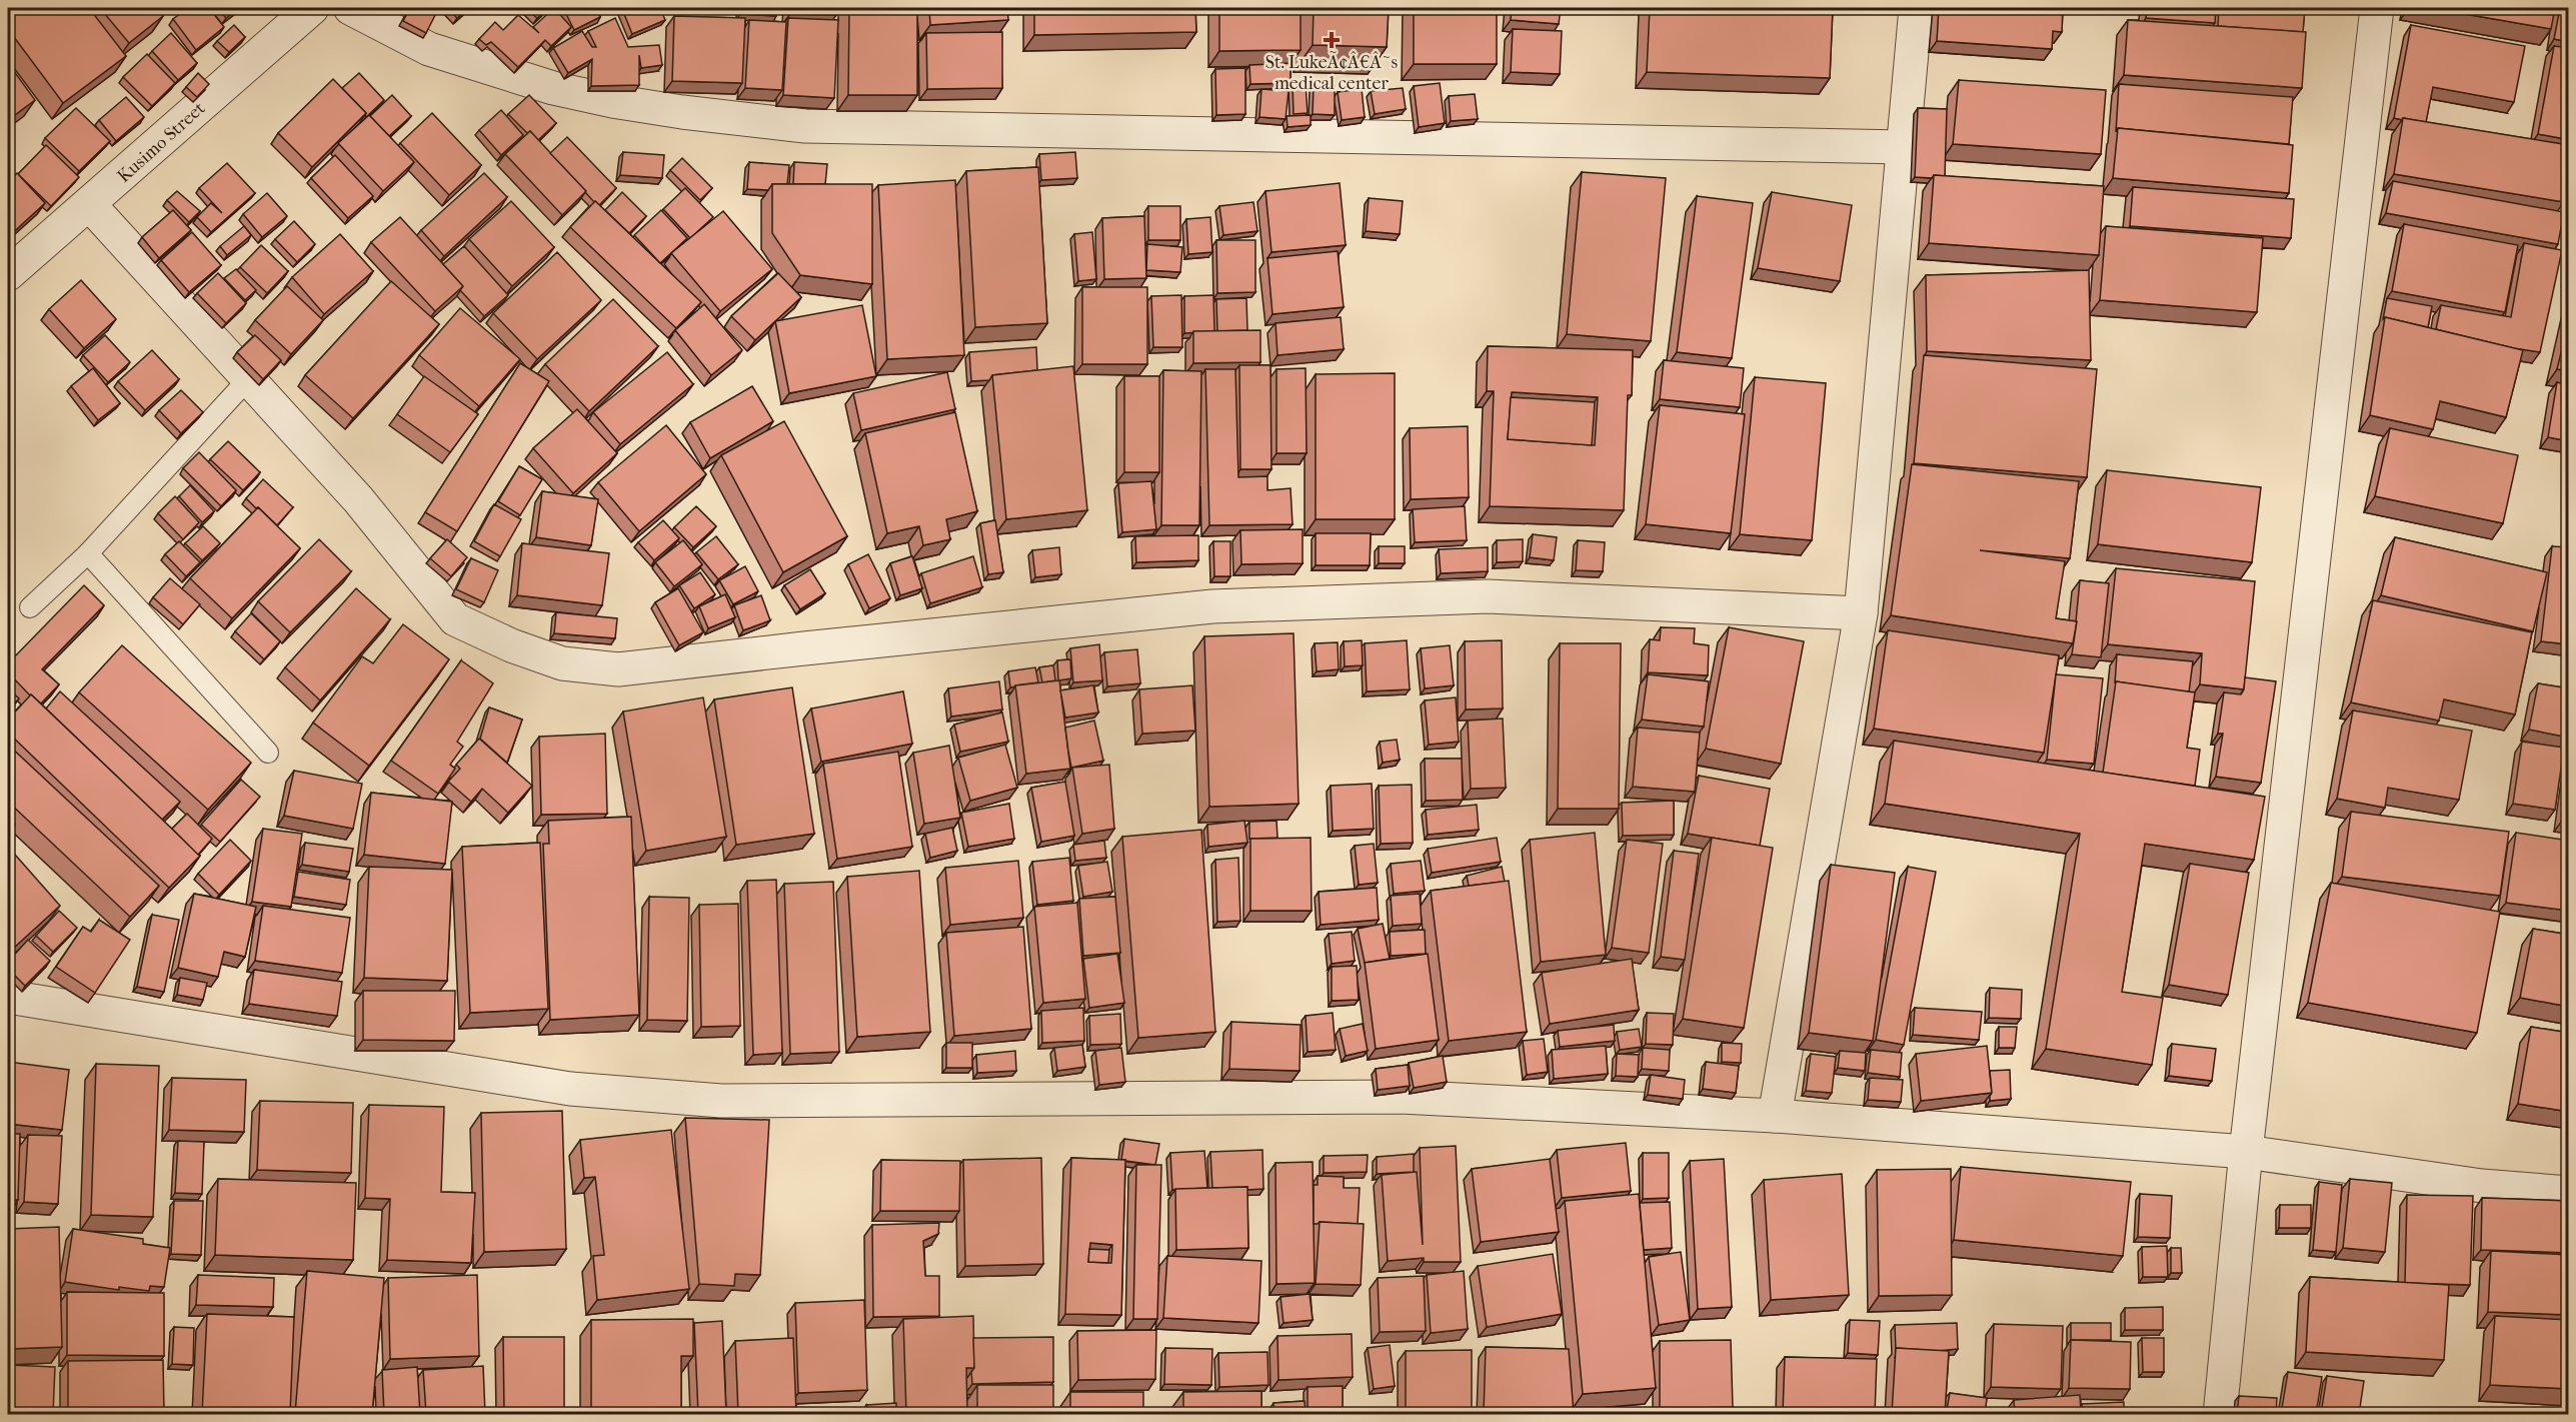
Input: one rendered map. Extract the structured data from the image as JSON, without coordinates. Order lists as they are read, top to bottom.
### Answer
{
  "streets": {
    "street": ["Kusimo Street"]
  },
  "places": {
    "health": ["St. LukeÃ¢Â€Â˜s medical center"]
  }
}
